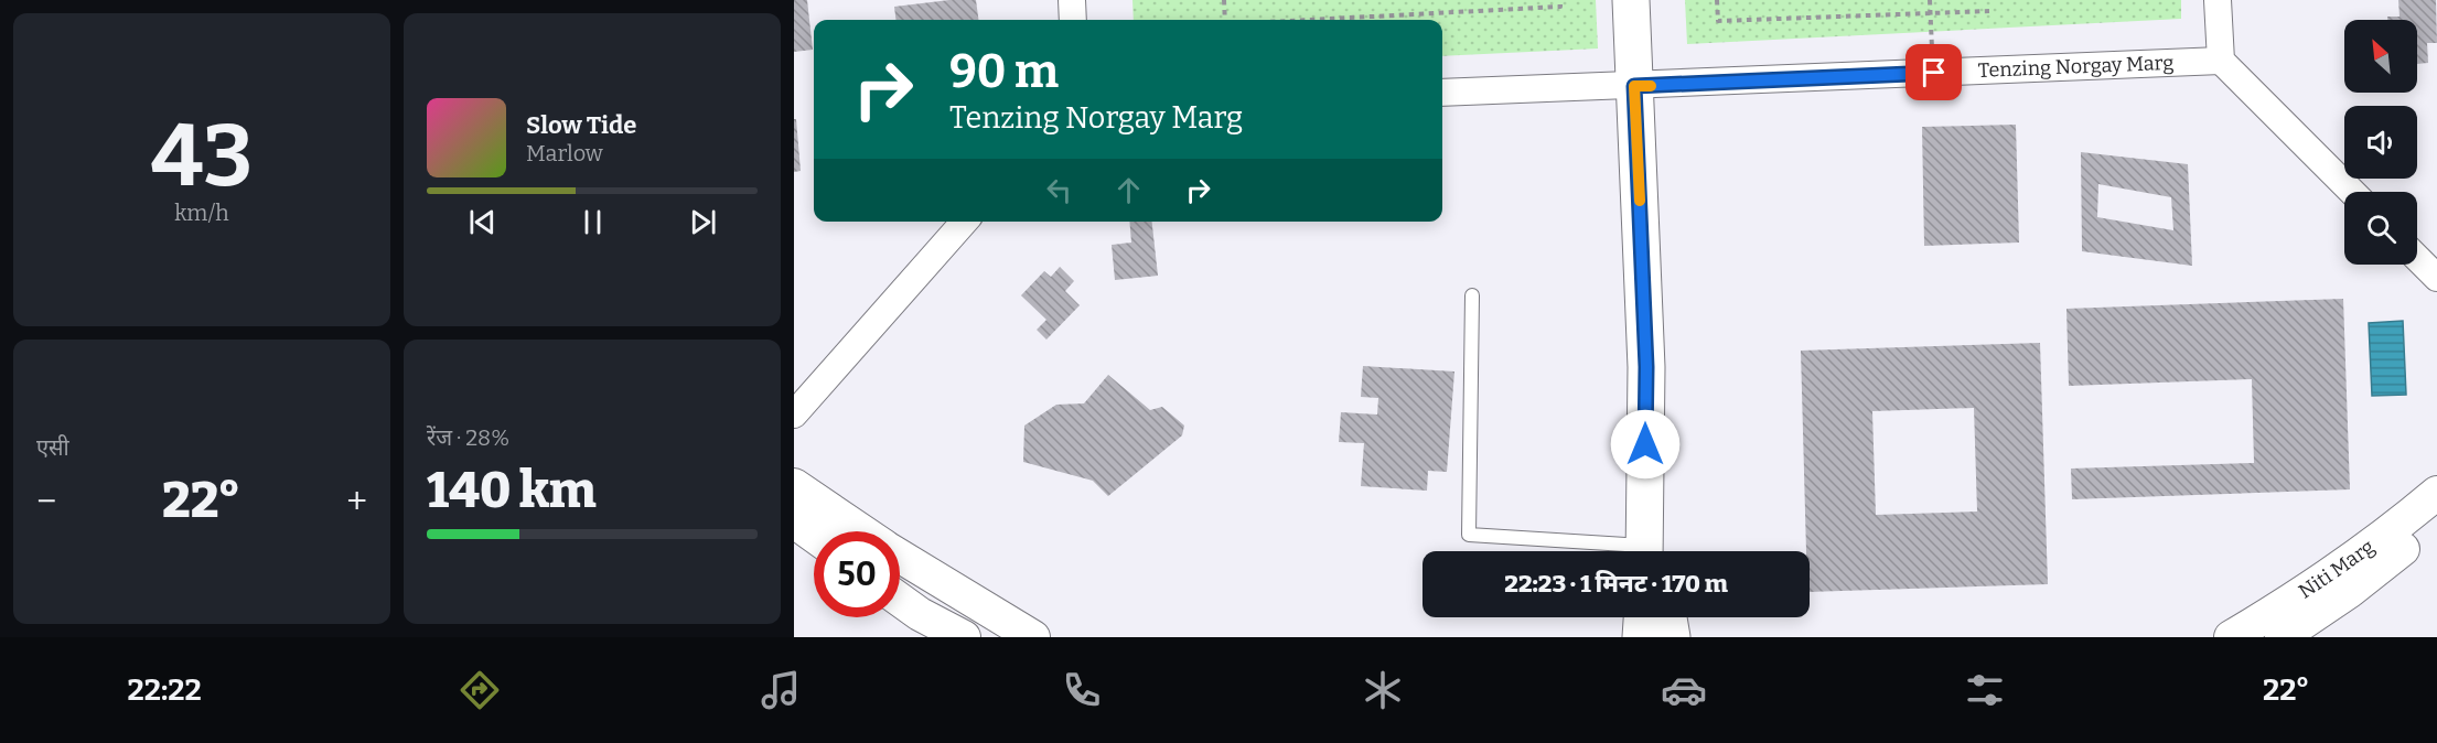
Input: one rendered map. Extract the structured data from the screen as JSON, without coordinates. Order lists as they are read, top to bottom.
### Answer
{
  "streets": {
    "street": ["Tenzing Norgay Marg", "Niti Marg"]
  },
  "north": "top left",
  "page": {
    "tile": [
      ["43", "km/h"],
      "एसी",
      ["रेंज · 28%", "140 km"]
    ],
    "turn": ["90 m", "Tenzing Norgay Marg"],
    "song": ["Slow Tide", "Marlow"],
    "heat": ["−", "22°", "+"],
    "limit": "50",
    "trip": "22:23 · 1 मिनट · 170 m",
    "tabs": ["22:22", "22°"]
  }
}
